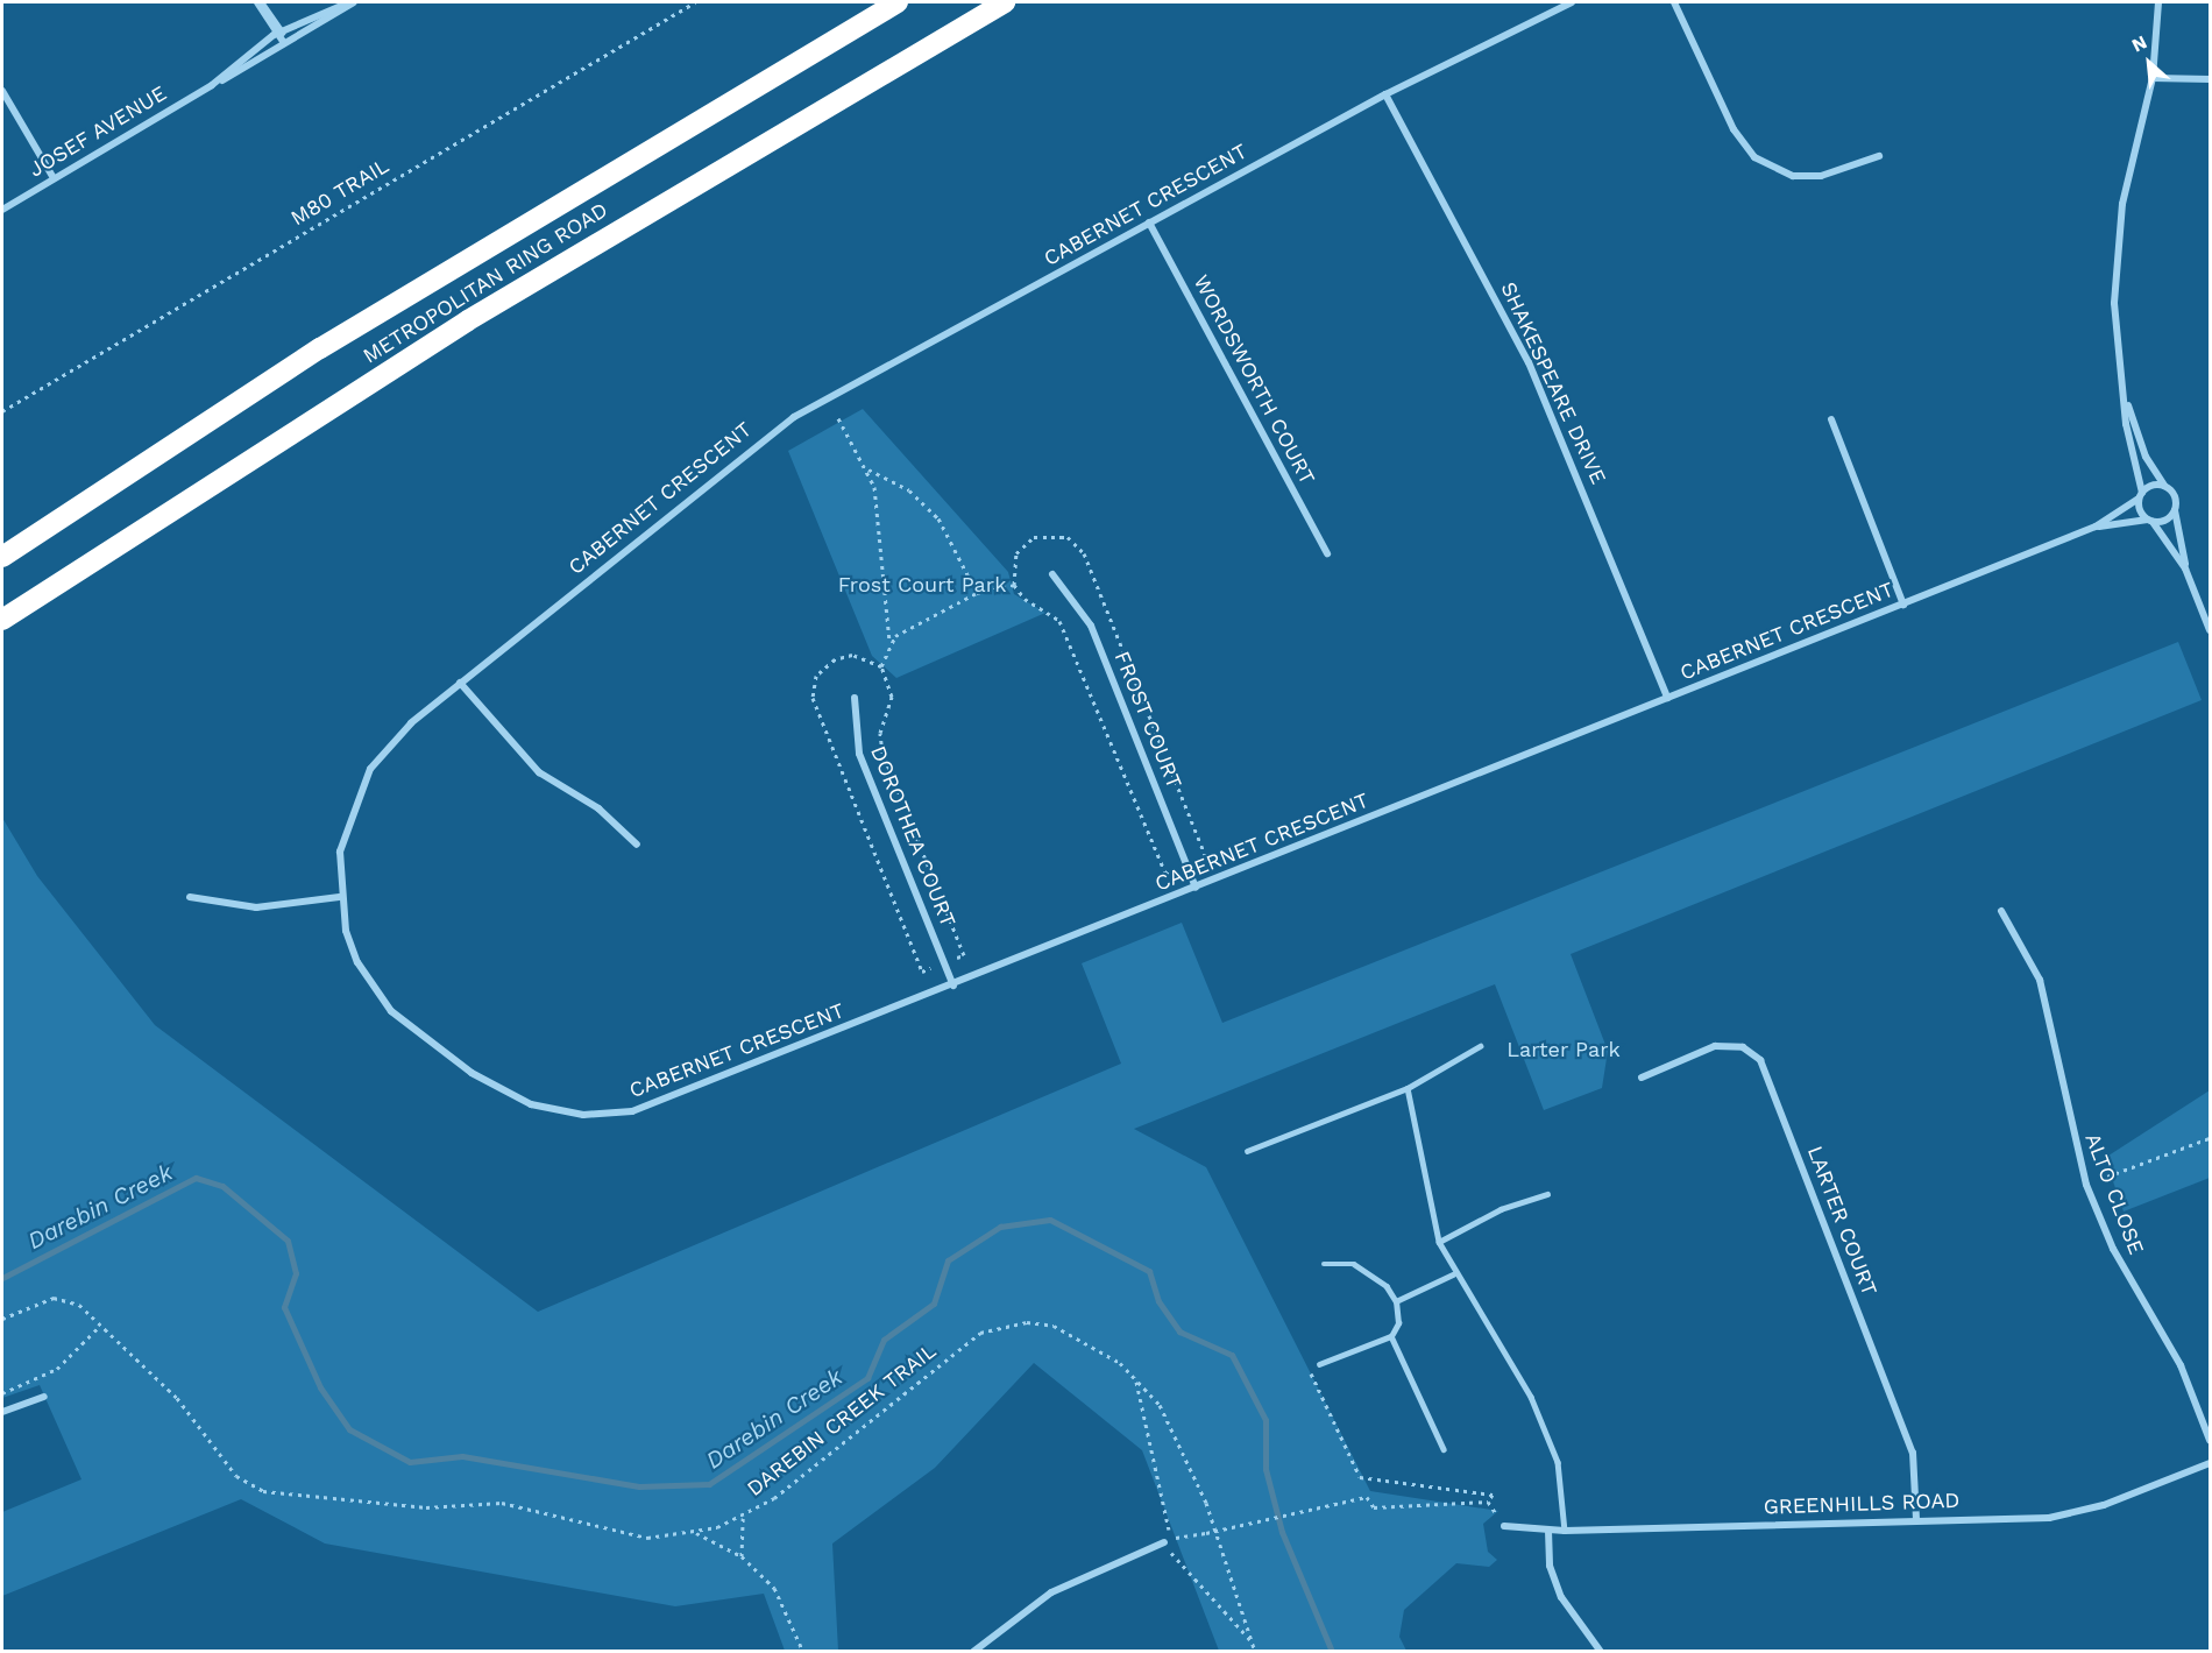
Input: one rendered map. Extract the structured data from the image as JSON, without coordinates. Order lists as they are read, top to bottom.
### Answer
{
  "streets": {
    "highway": ["METROPOLITAN RING ROAD"],
    "street": [
      "JOSEF AVENUE",
      "CABERNET CRESCENT",
      "WORDSWORTH COURT",
      "SHAKESPEARE DRIVE",
      "FROST COURT",
      "DOROTHEA COURT",
      "ALTO CLOSE",
      "LARTER COURT",
      "GREENHILLS ROAD"
    ],
    "path": ["M80 TRAIL", "DAREBIN CREEK TRAIL"]
  },
  "crossings": [
    ["CABERNET CRESCENT", "WORDSWORTH COURT"],
    ["CABERNET CRESCENT", "SHAKESPEARE DRIVE"],
    ["CABERNET CRESCENT", "FROST COURT"],
    ["CABERNET CRESCENT", "DOROTHEA COURT"],
    ["LARTER COURT", "GREENHILLS ROAD"]
  ],
  "water": ["Darebin Creek"],
  "parks": ["Frost Court Park", "Larter Park"],
  "north": "top left"
}
